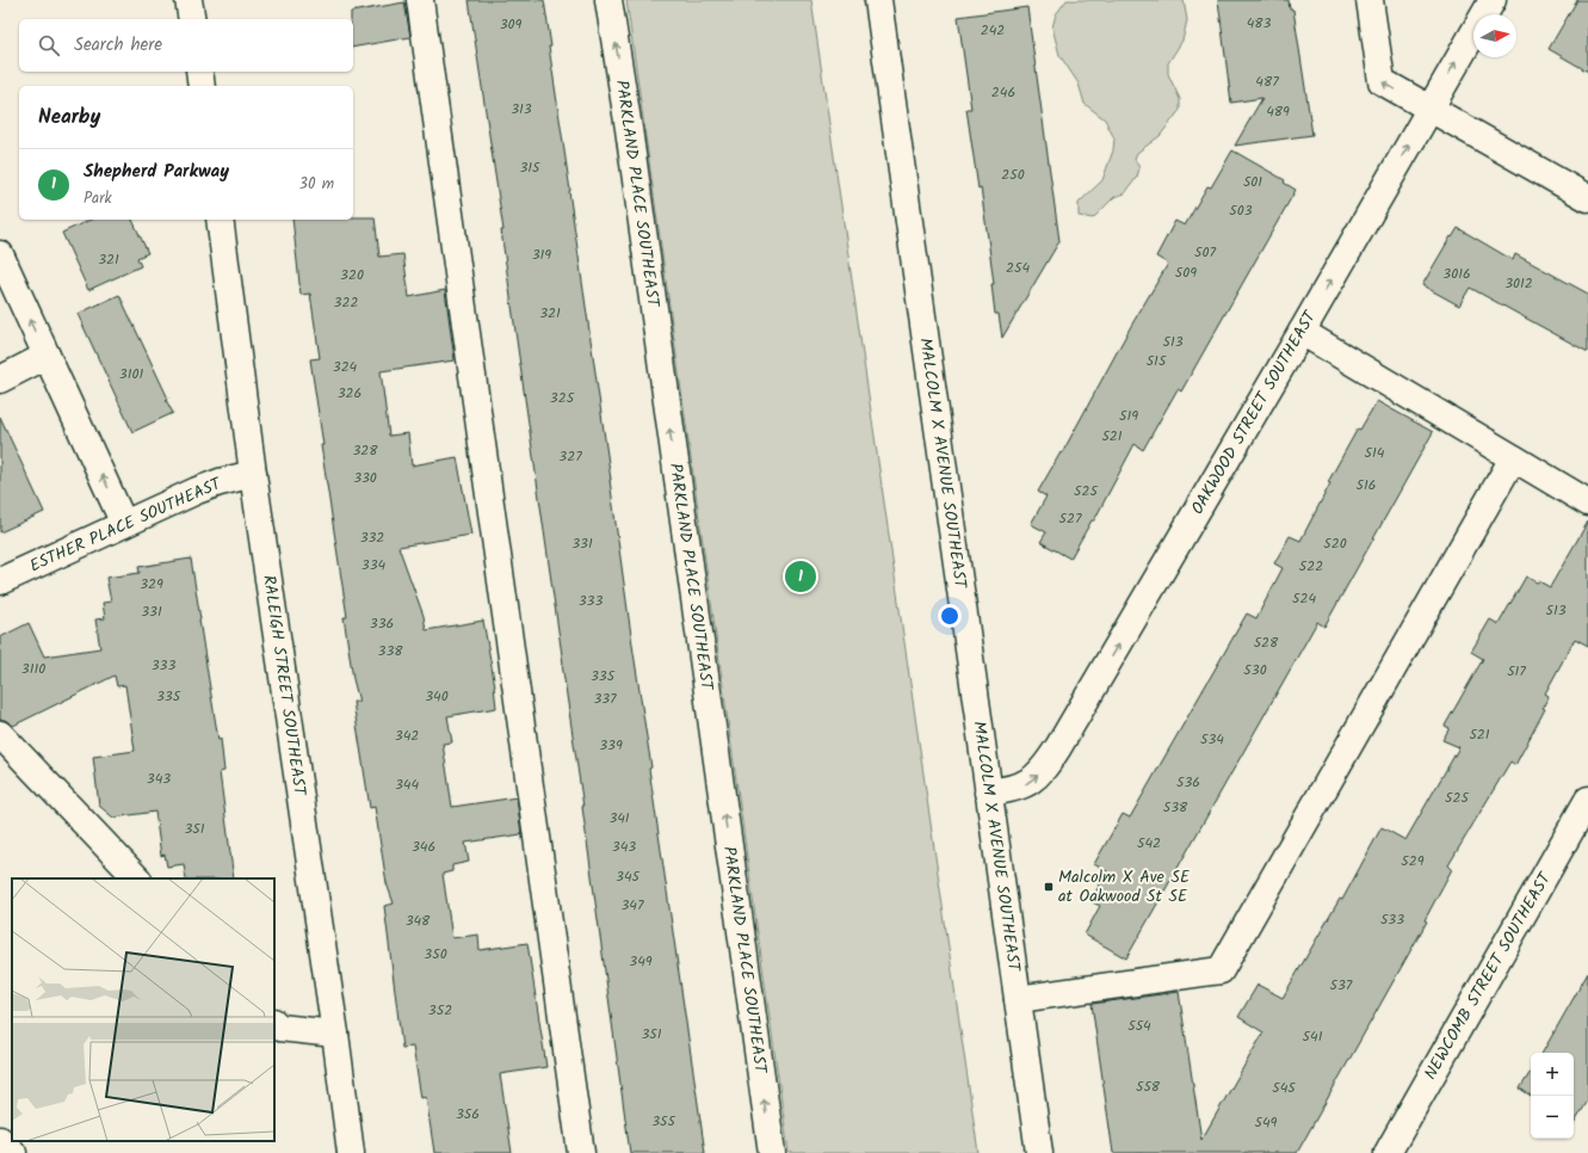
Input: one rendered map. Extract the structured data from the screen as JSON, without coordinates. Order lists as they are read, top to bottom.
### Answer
{
  "streets": {
    "street": [
      "PARKLAND PLACE SOUTHEAST",
      "OAKWOOD STREET SOUTHEAST",
      "MALCOLM X AVENUE SOUTHEAST",
      "ESTHER PLACE SOUTHEAST",
      "RALEIGH STREET SOUTHEAST",
      "NEWCOMB STREET SOUTHEAST"
    ]
  },
  "crossings": [
    ["OAKWOOD STREET SOUTHEAST", "MALCOLM X AVENUE SOUTHEAST"],
    ["ESTHER PLACE SOUTHEAST", "RALEIGH STREET SOUTHEAST"]
  ],
  "one_way": ["OAKWOOD STREET SOUTHEAST"],
  "places": {
    "transit": ["Malcolm X Ave SE at Oakwood St SE"]
  },
  "house_numbers": [
    "483",
    "309",
    "242",
    "487",
    "246",
    "313",
    "489",
    "315",
    "250",
    "501",
    "503",
    "507",
    "319",
    "321",
    "254",
    "509",
    "3016",
    "320",
    "3012",
    "322",
    "321",
    "513",
    "515",
    "324",
    "3101",
    "326",
    "325",
    "519",
    "521",
    "328",
    "514",
    "327",
    "330",
    "516",
    "525",
    "527",
    "332",
    "331",
    "520",
    "334",
    "522",
    "329",
    "524",
    "333",
    "513",
    "331",
    "336",
    "528",
    "338",
    "333",
    "3110",
    "530",
    "517",
    "335",
    "335",
    "340",
    "337",
    "521",
    "342",
    "534",
    "339",
    "343",
    "536",
    "344",
    "525",
    "538",
    "341",
    "351",
    "542",
    "346",
    "343",
    "529",
    "345",
    "347",
    "533",
    "348",
    "350",
    "349",
    "537",
    "352",
    "554",
    "351",
    "541",
    "558",
    "545",
    "356",
    "355",
    "549"
  ],
  "north": "right",
  "page": {
    "search": "Search here",
    "heading": "Nearby",
    "list": [
      {
        "mark": "1",
        "name": "Shepherd Parkway",
        "note": "Park",
        "value": "30 m"
      }
    ],
    "pins": "1",
    "map_buttons": ["+", "−"]
  }
}
